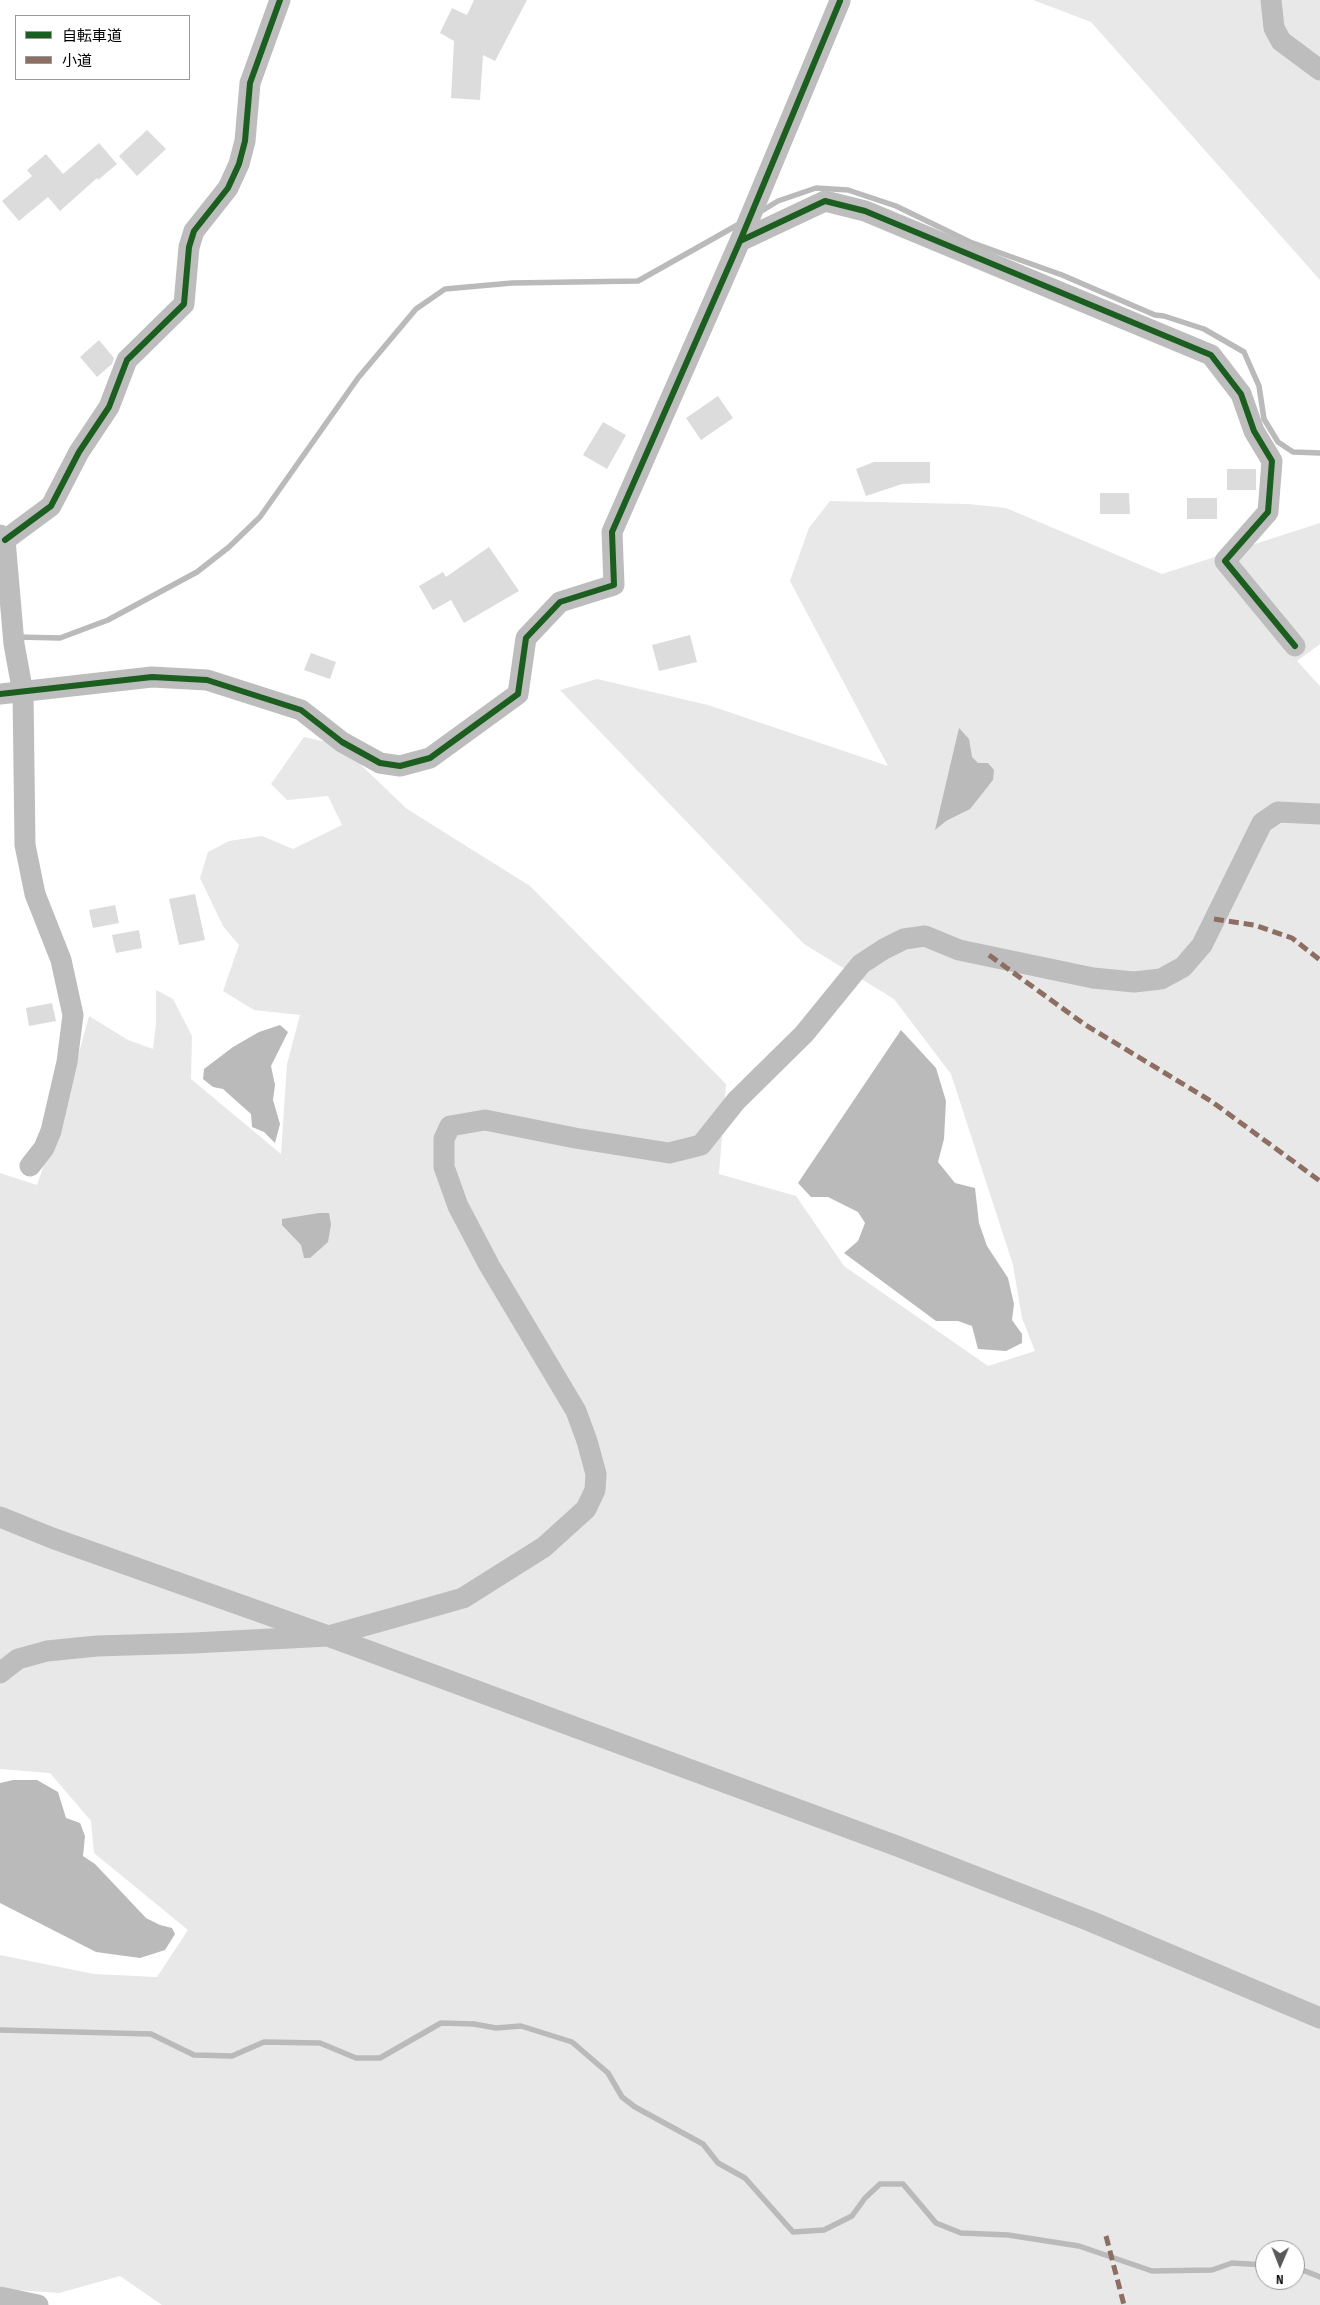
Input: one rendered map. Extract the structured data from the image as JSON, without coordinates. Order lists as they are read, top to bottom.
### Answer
{
  "legend": ["自転車道", "小道"],
  "north": "bottom"
}
